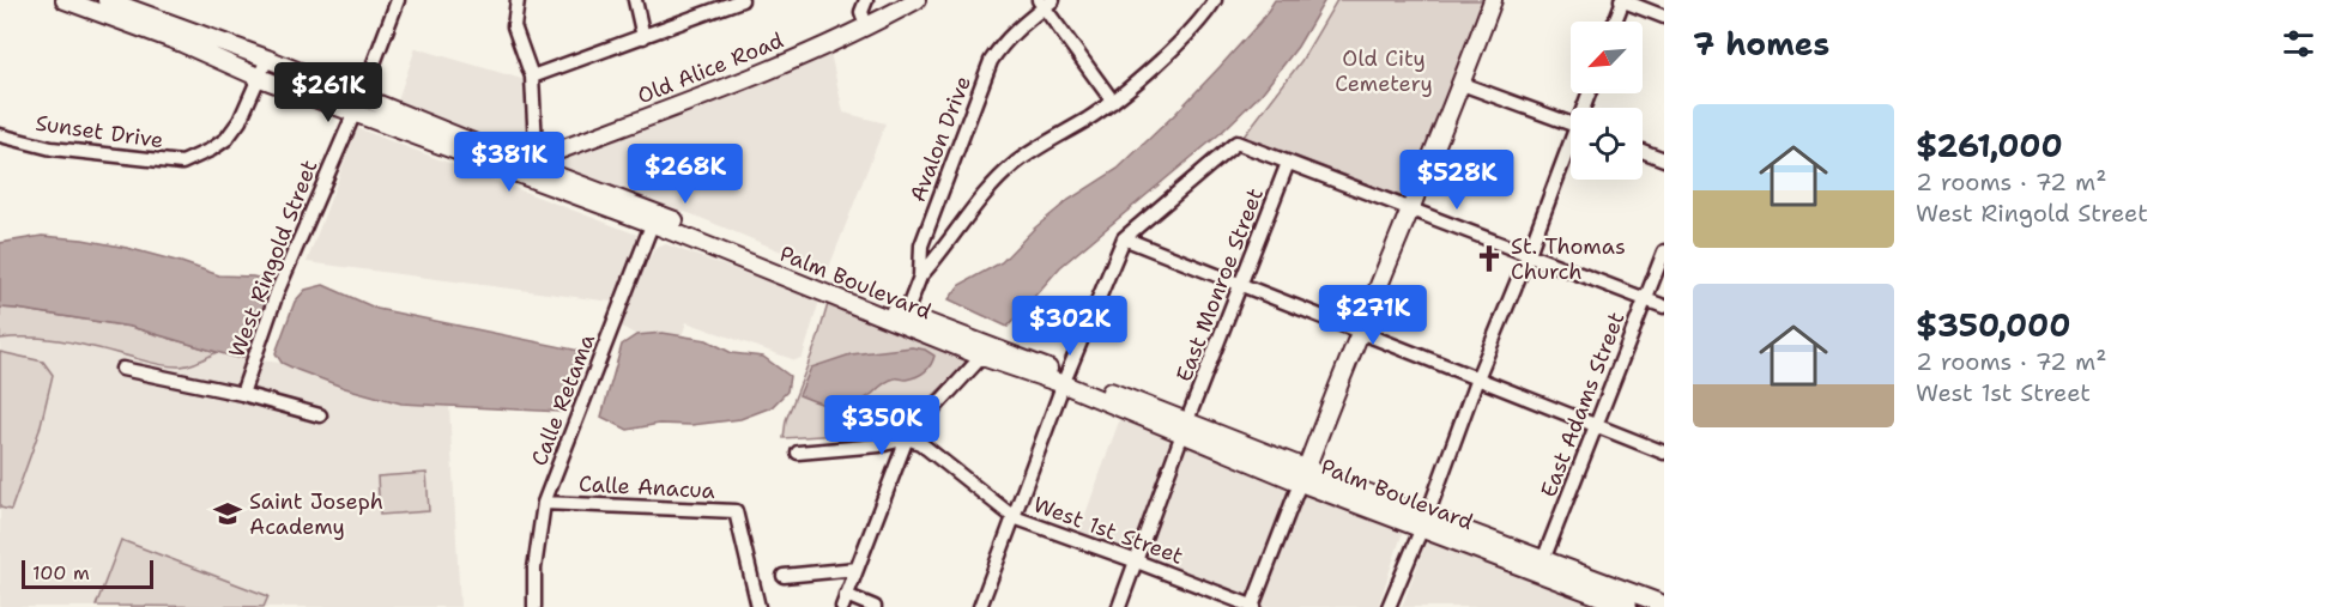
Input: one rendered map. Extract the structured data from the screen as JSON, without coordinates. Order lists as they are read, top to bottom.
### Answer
{
  "streets": {
    "main road": ["Old Alice Road", "Palm Boulevard"],
    "street": [
      "Sunset Drive",
      "Avalon Drive",
      "West Ringold Street",
      "East Monroe Street",
      "Calle Retama",
      "East Adams Street",
      "Calle Anacua",
      "West 1st Street"
    ]
  },
  "crossings": [
    ["Old Alice Road", "Palm Boulevard"],
    ["Sunset Drive", "Palm Boulevard"],
    ["Avalon Drive", "Palm Boulevard"],
    ["West Ringold Street", "Palm Boulevard"],
    ["Palm Boulevard", "East Monroe Street"],
    ["Palm Boulevard", "Calle Retama"],
    ["Palm Boulevard", "East Adams Street"],
    ["East Monroe Street", "West 1st Street"],
    ["Calle Retama", "Calle Anacua"]
  ],
  "parks": ["Old City Cemetery"],
  "places": {
    "church": ["St. Thomas Church"],
    "school or university": ["Saint Joseph Academy"]
  },
  "scale_bar": "100 m",
  "north": "bottom left",
  "page": {
    "heading": "7 homes",
    "price": [
      "$261K",
      "$381K",
      "$268K",
      "$528K",
      "$271K",
      "$302K",
      "$350K"
    ],
    "list": [
      {
        "name": "$261,000",
        "note": "2 rooms · 72 m² · West Ringold Street"
      },
      {
        "name": "$350,000",
        "note": "2 rooms · 72 m² · West 1st Street"
      }
    ],
    "scale": "100 m"
  }
}
